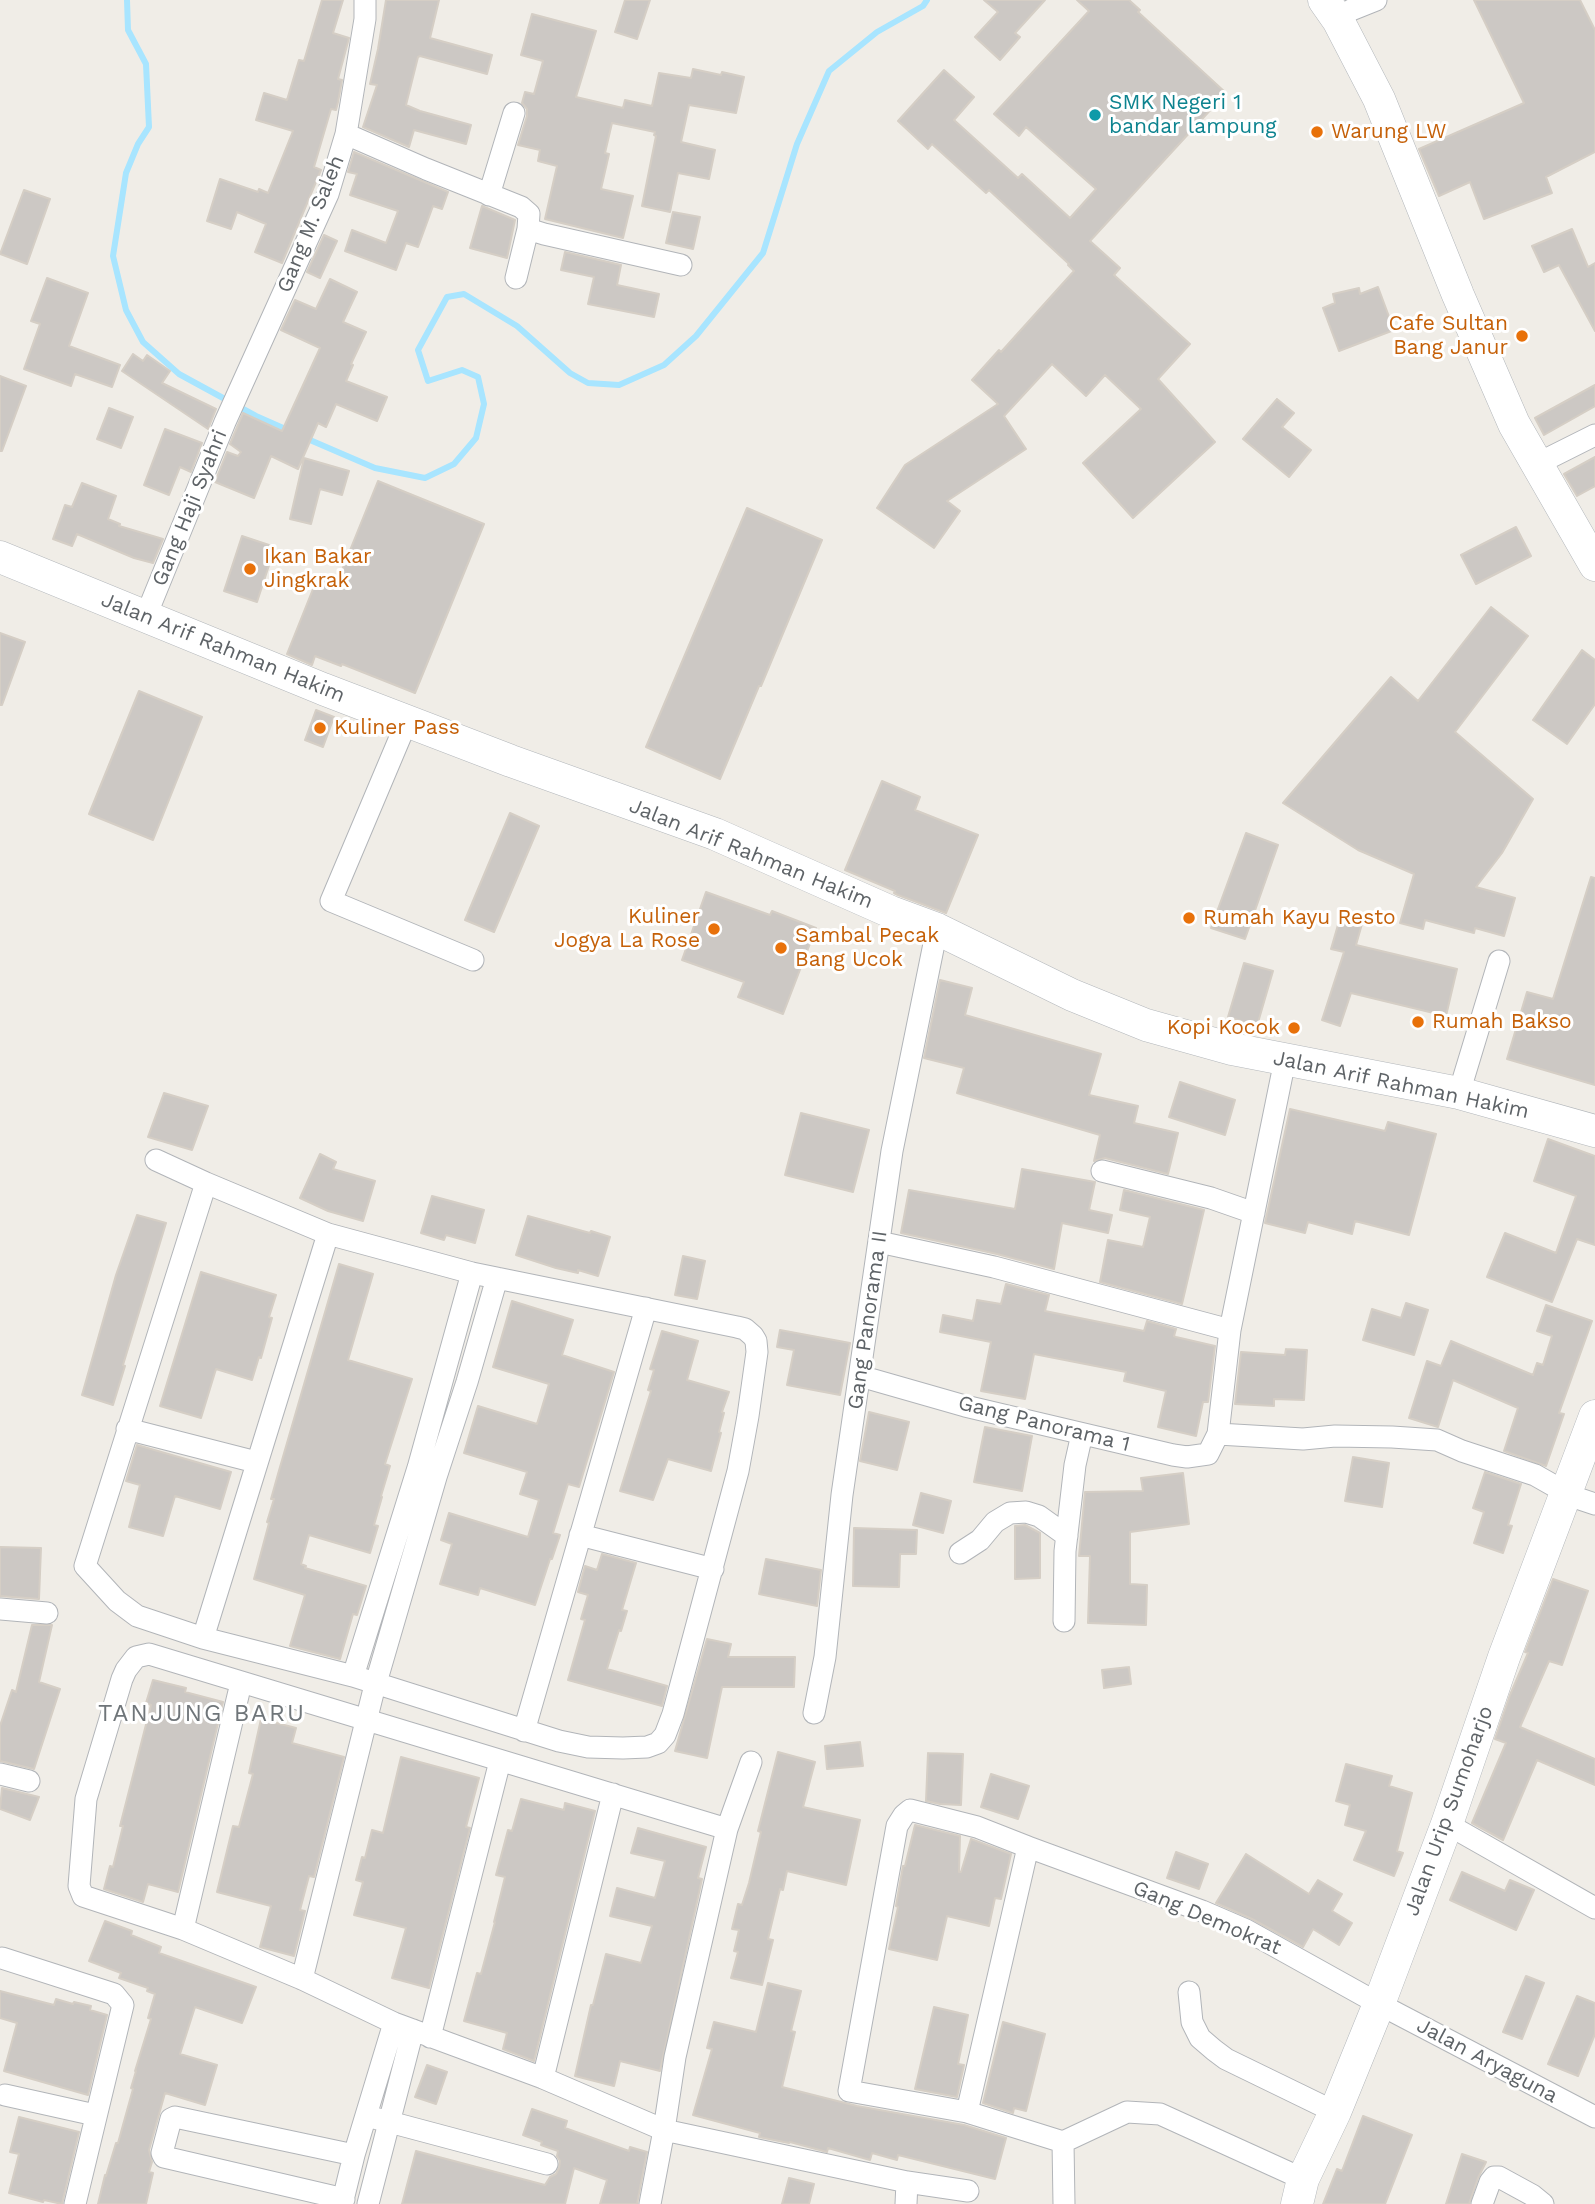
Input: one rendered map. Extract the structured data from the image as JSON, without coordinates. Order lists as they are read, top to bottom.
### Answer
{
  "streets": {
    "street": [
      "Gang M. Saleh",
      "Gang Haji Syahri",
      "Jalan Arif Rahman Hakim",
      "Gang Panorama II",
      "Gang Panorama 1",
      "Jalan Urip Sumoharjo",
      "Gang Demokrat",
      "Jalan Aryaguna"
    ]
  },
  "crossings": [
    ["Gang M. Saleh", "Gang Haji Syahri"],
    ["Gang Haji Syahri", "Jalan Arif Rahman Hakim"],
    ["Jalan Arif Rahman Hakim", "Gang Panorama II"],
    ["Gang Panorama II", "Gang Panorama 1"],
    ["Jalan Urip Sumoharjo", "Gang Demokrat"],
    ["Jalan Urip Sumoharjo", "Jalan Aryaguna"],
    ["Gang Demokrat", "Jalan Aryaguna"]
  ],
  "districts": ["TANJUNG BARU"],
  "places": [
    "SMK Negeri 1 bandar lampung",
    "Warung LW",
    "Cafe Sultan Bang Janur",
    "Ikan Bakar Jingkrak",
    "Kuliner Pass",
    "Rumah Kayu Resto",
    "Kuliner Jogya La Rose",
    "Sambal Pecak Bang Ucok",
    "Rumah Bakso",
    "Kopi Kocok"
  ]
}
